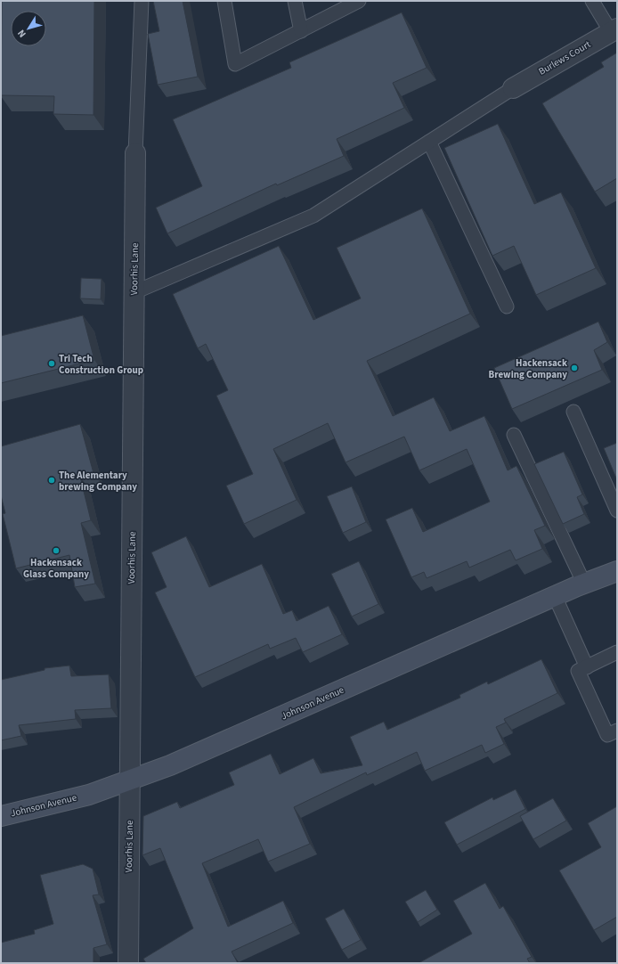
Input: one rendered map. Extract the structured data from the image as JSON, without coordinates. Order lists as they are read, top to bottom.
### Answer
{
  "streets": {
    "main road": ["Johnson Avenue"],
    "street": ["Burlews Court", "Voorhis Lane"]
  },
  "crossings": [
    ["Voorhis Lane", "Johnson Avenue"]
  ],
  "places": [
    "Tri Tech Construction Group",
    "Hackensack Brewing Company",
    "The Alementary brewing Company",
    "Hackensack Glass Company"
  ],
  "north": "bottom left"
}
